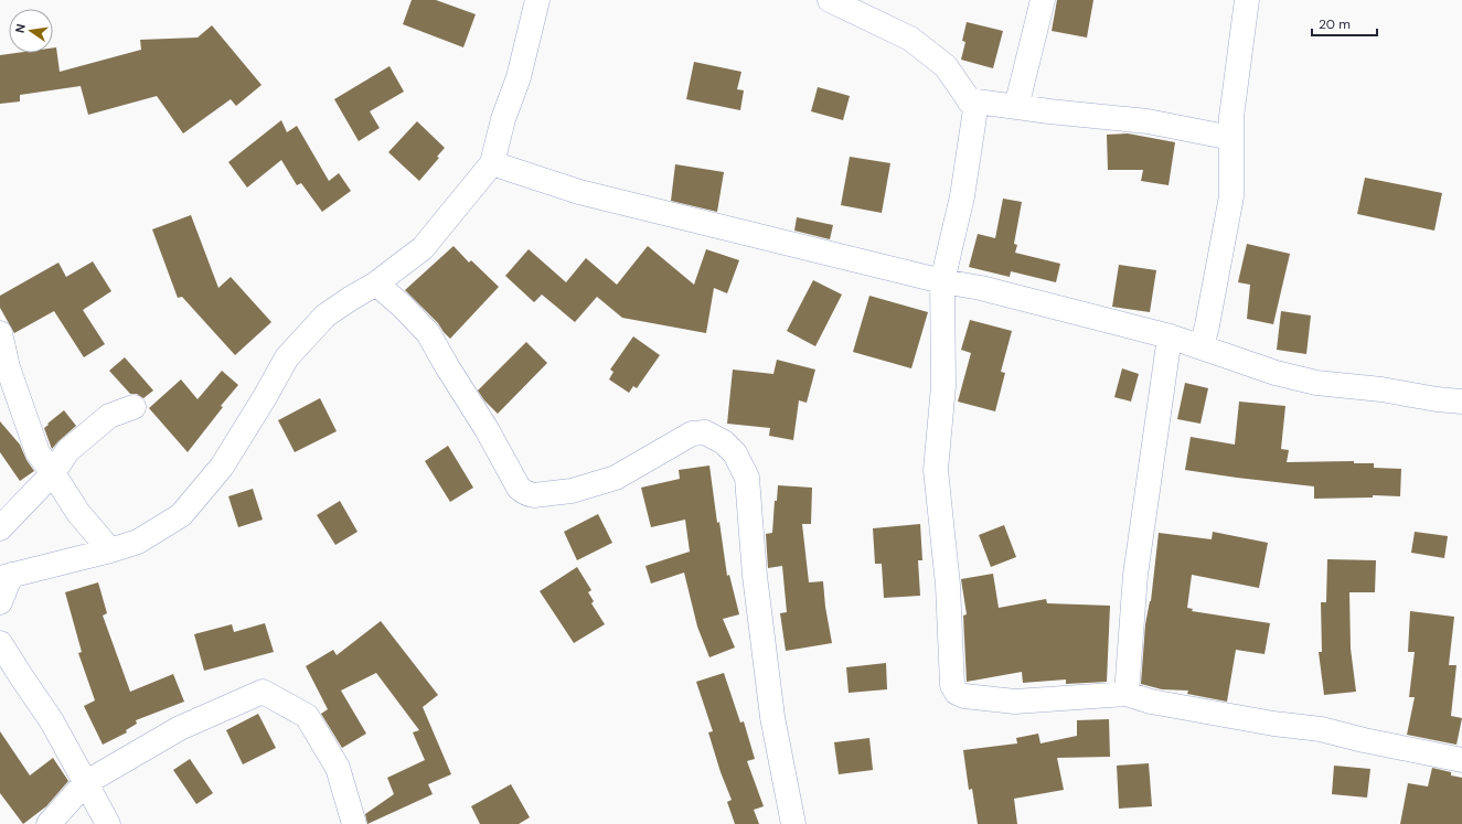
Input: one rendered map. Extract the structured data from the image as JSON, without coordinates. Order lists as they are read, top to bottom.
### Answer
{
  "scale_bar": "20 m",
  "north": "left"
}
